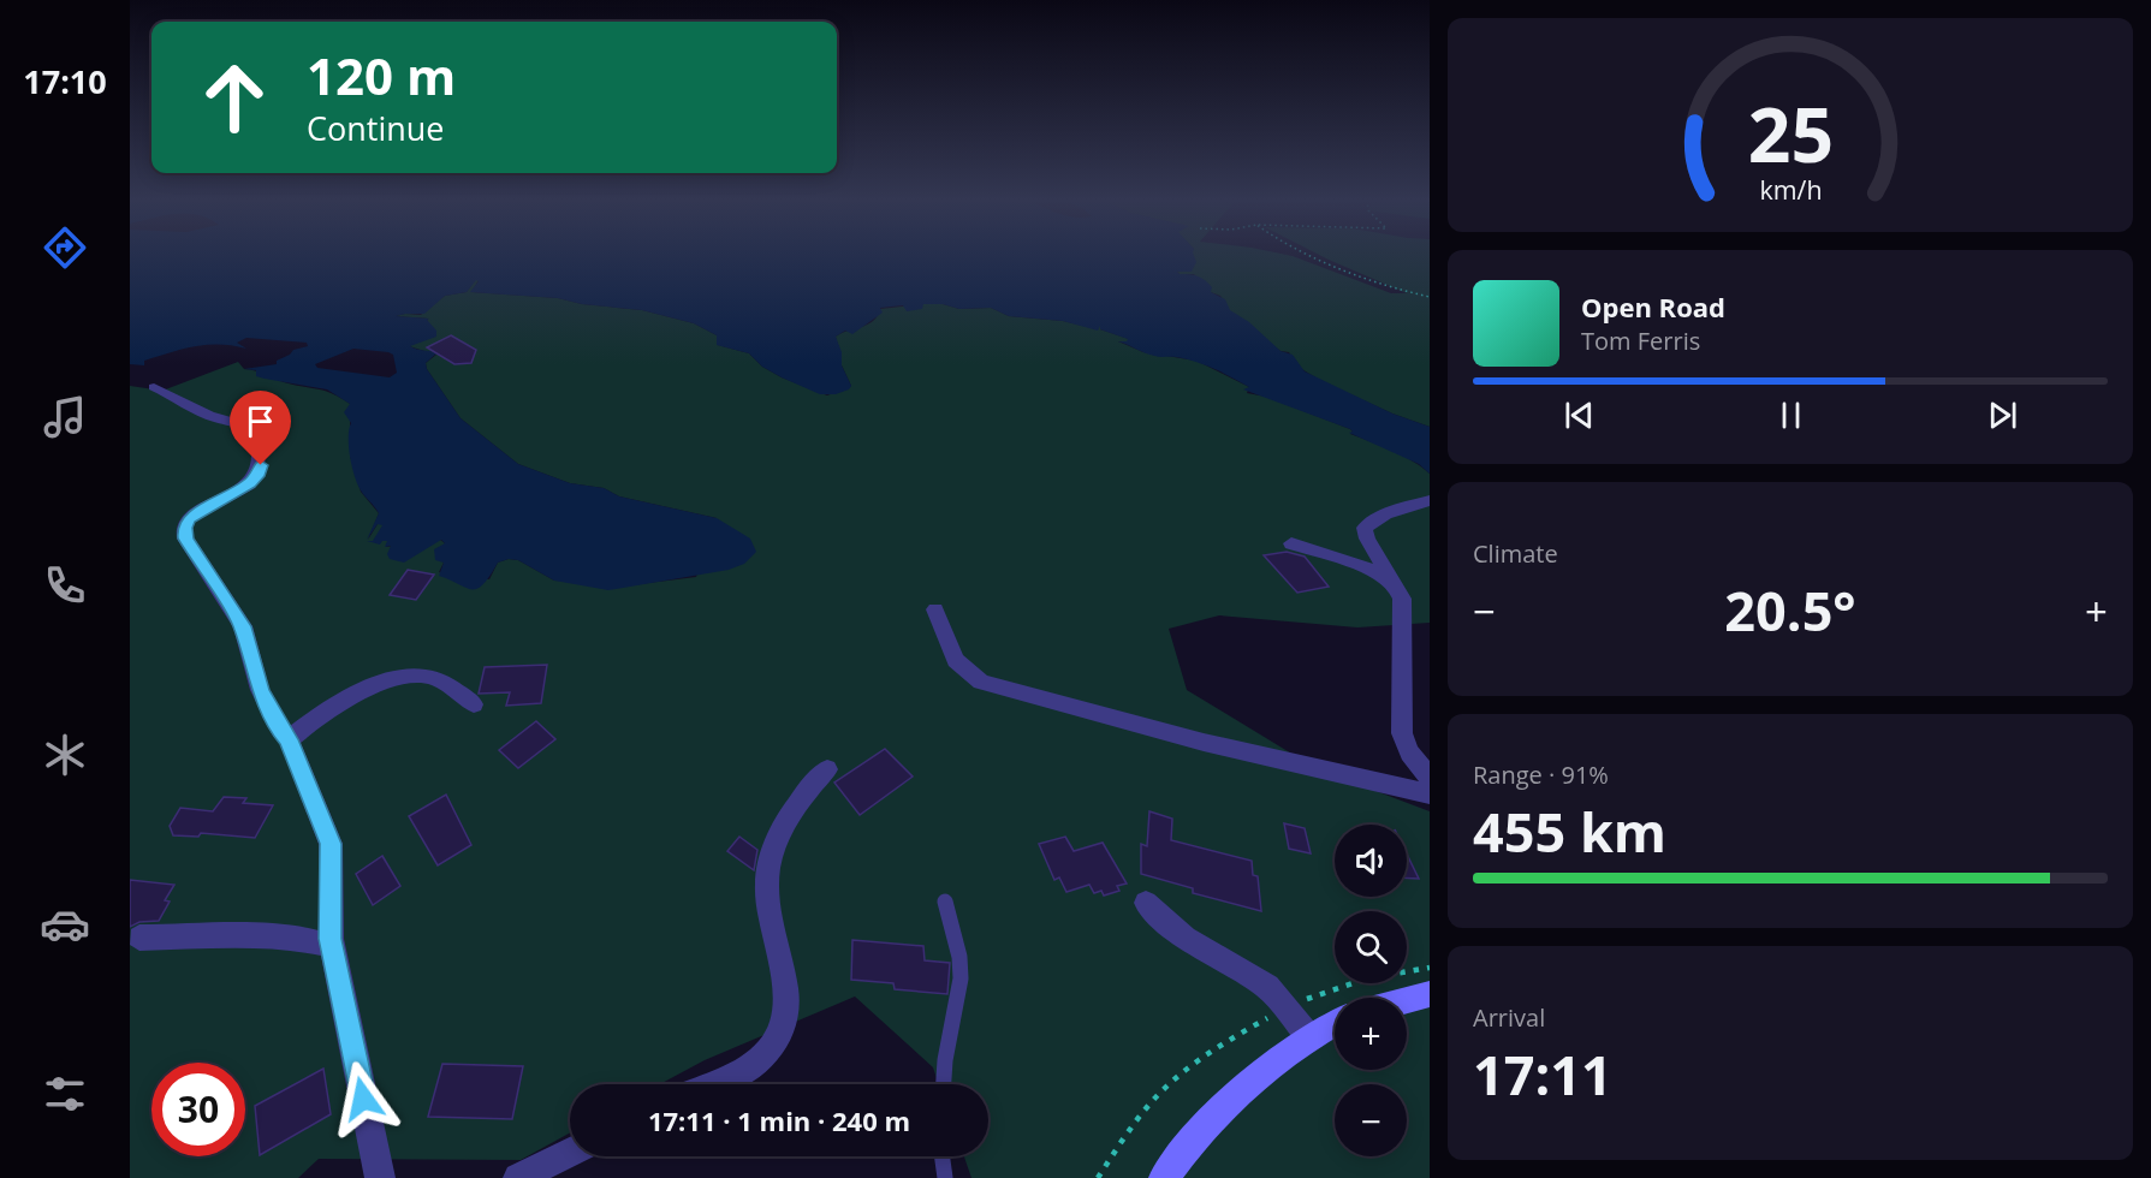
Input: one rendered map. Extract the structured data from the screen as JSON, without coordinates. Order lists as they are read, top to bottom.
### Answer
{
  "page": {
    "tabs": "17:10",
    "turn": ["120 m", "Continue"],
    "song": ["Open Road", "Tom Ferris"],
    "tile": [
      "Climate",
      ["Range · 91%", "455 km"],
      ["Arrival", "17:11"]
    ],
    "heat": ["−", "20.5°", "+"],
    "map_buttons": ["+", "−"],
    "limit": "30",
    "trip": "17:11 · 1 min · 240 m",
    "gauge": ["25", "km/h"]
  }
}
